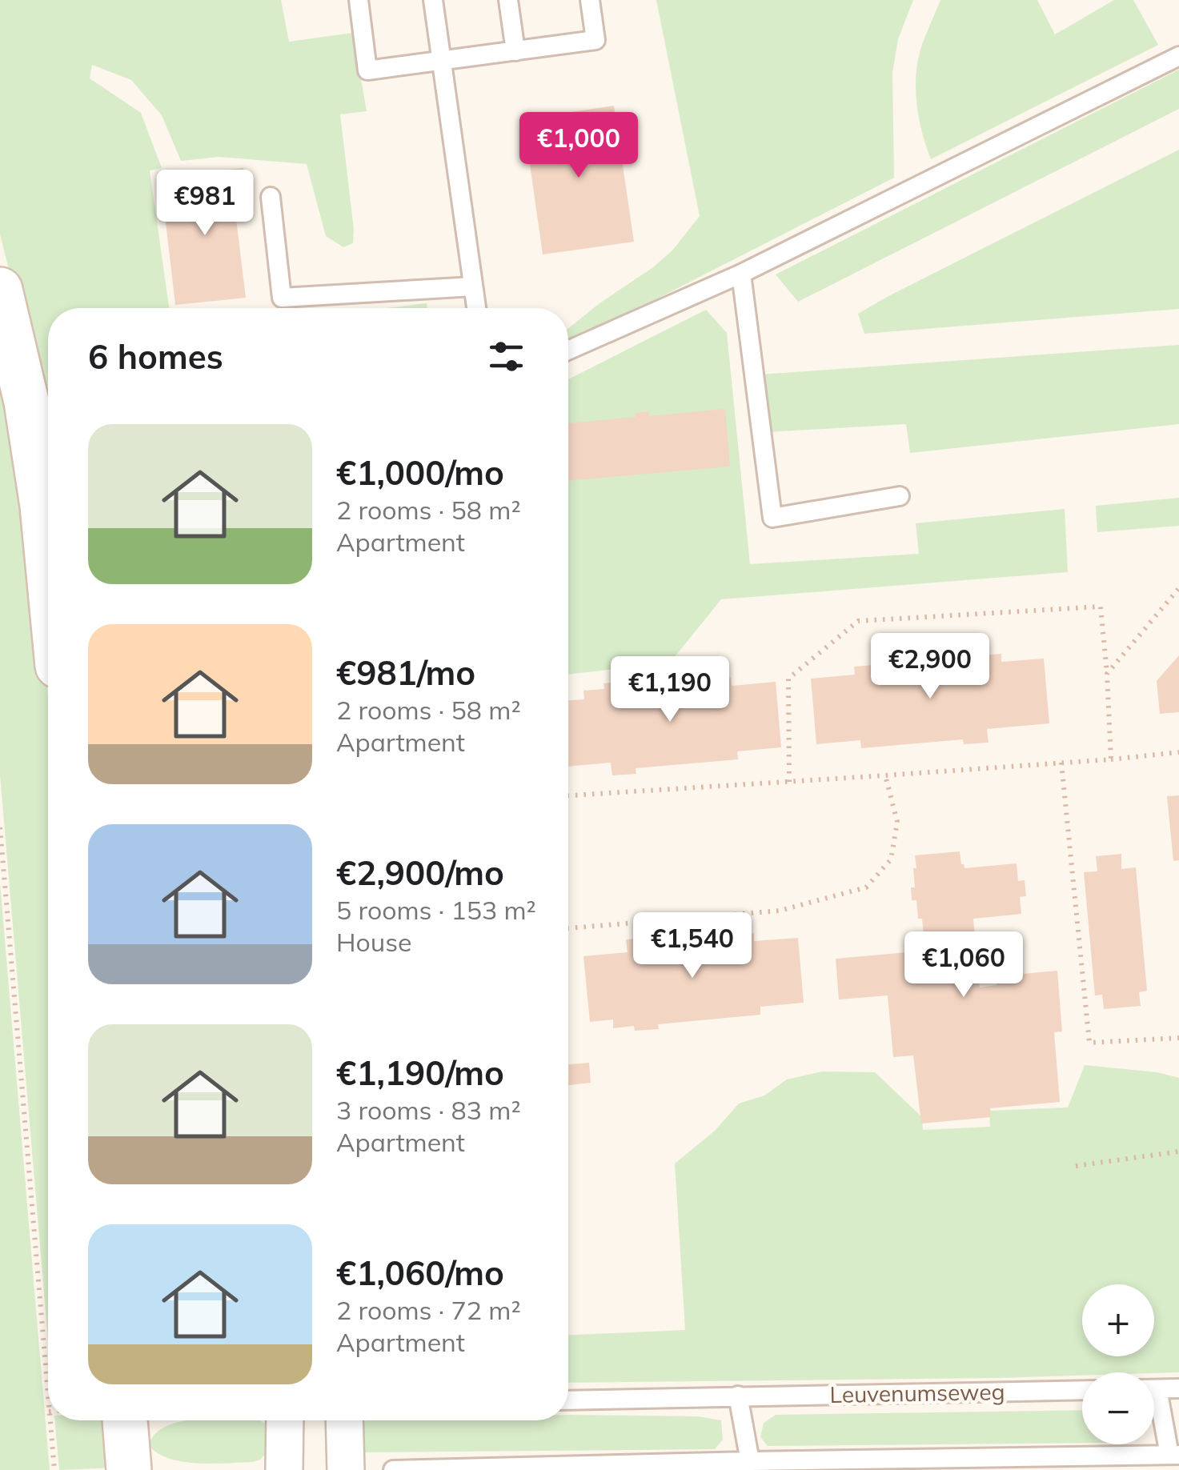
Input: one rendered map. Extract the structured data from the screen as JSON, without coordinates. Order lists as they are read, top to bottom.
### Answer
{
  "streets": {
    "lane": ["Leuvenumseweg"]
  },
  "page": {
    "price": [
      "€1,000",
      "€981",
      "€2,900",
      "€1,190",
      "€1,540",
      "€1,060"
    ],
    "heading": "6 homes",
    "list": [
      {
        "name": "€1,000/mo",
        "note": "2 rooms · 58 m² · Apartment"
      },
      {
        "name": "€981/mo",
        "note": "2 rooms · 58 m² · Apartment"
      },
      {
        "name": "€2,900/mo",
        "note": "5 rooms · 153 m² · House"
      },
      {
        "name": "€1,190/mo",
        "note": "3 rooms · 83 m² · Apartment"
      },
      {
        "name": "€1,060/mo",
        "note": "2 rooms · 72 m² · Apartment"
      }
    ],
    "map_buttons": ["+", "−"]
  }
}
